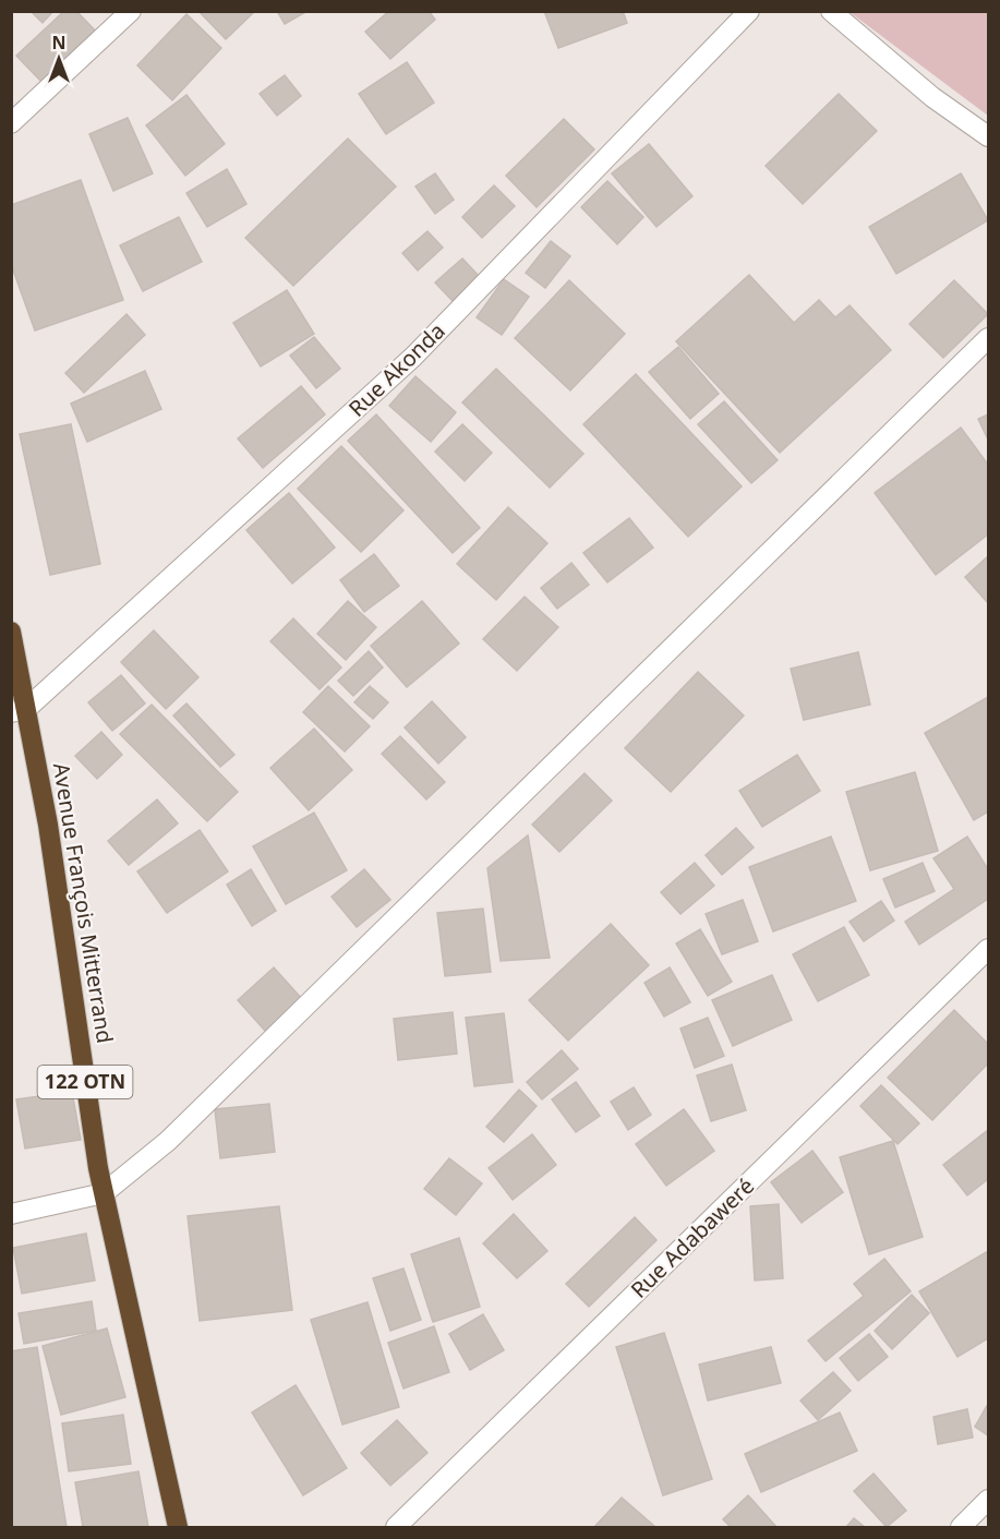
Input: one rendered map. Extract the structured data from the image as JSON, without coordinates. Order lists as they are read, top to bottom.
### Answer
{
  "streets": {
    "highway": ["Avenue François Mitterrand", "122 OTN"],
    "street": ["Rue Akonda", "Rue Adabaweré"]
  },
  "crossings": [
    ["Rue Akonda", "Avenue François Mitterrand"]
  ],
  "north": "top"
}
